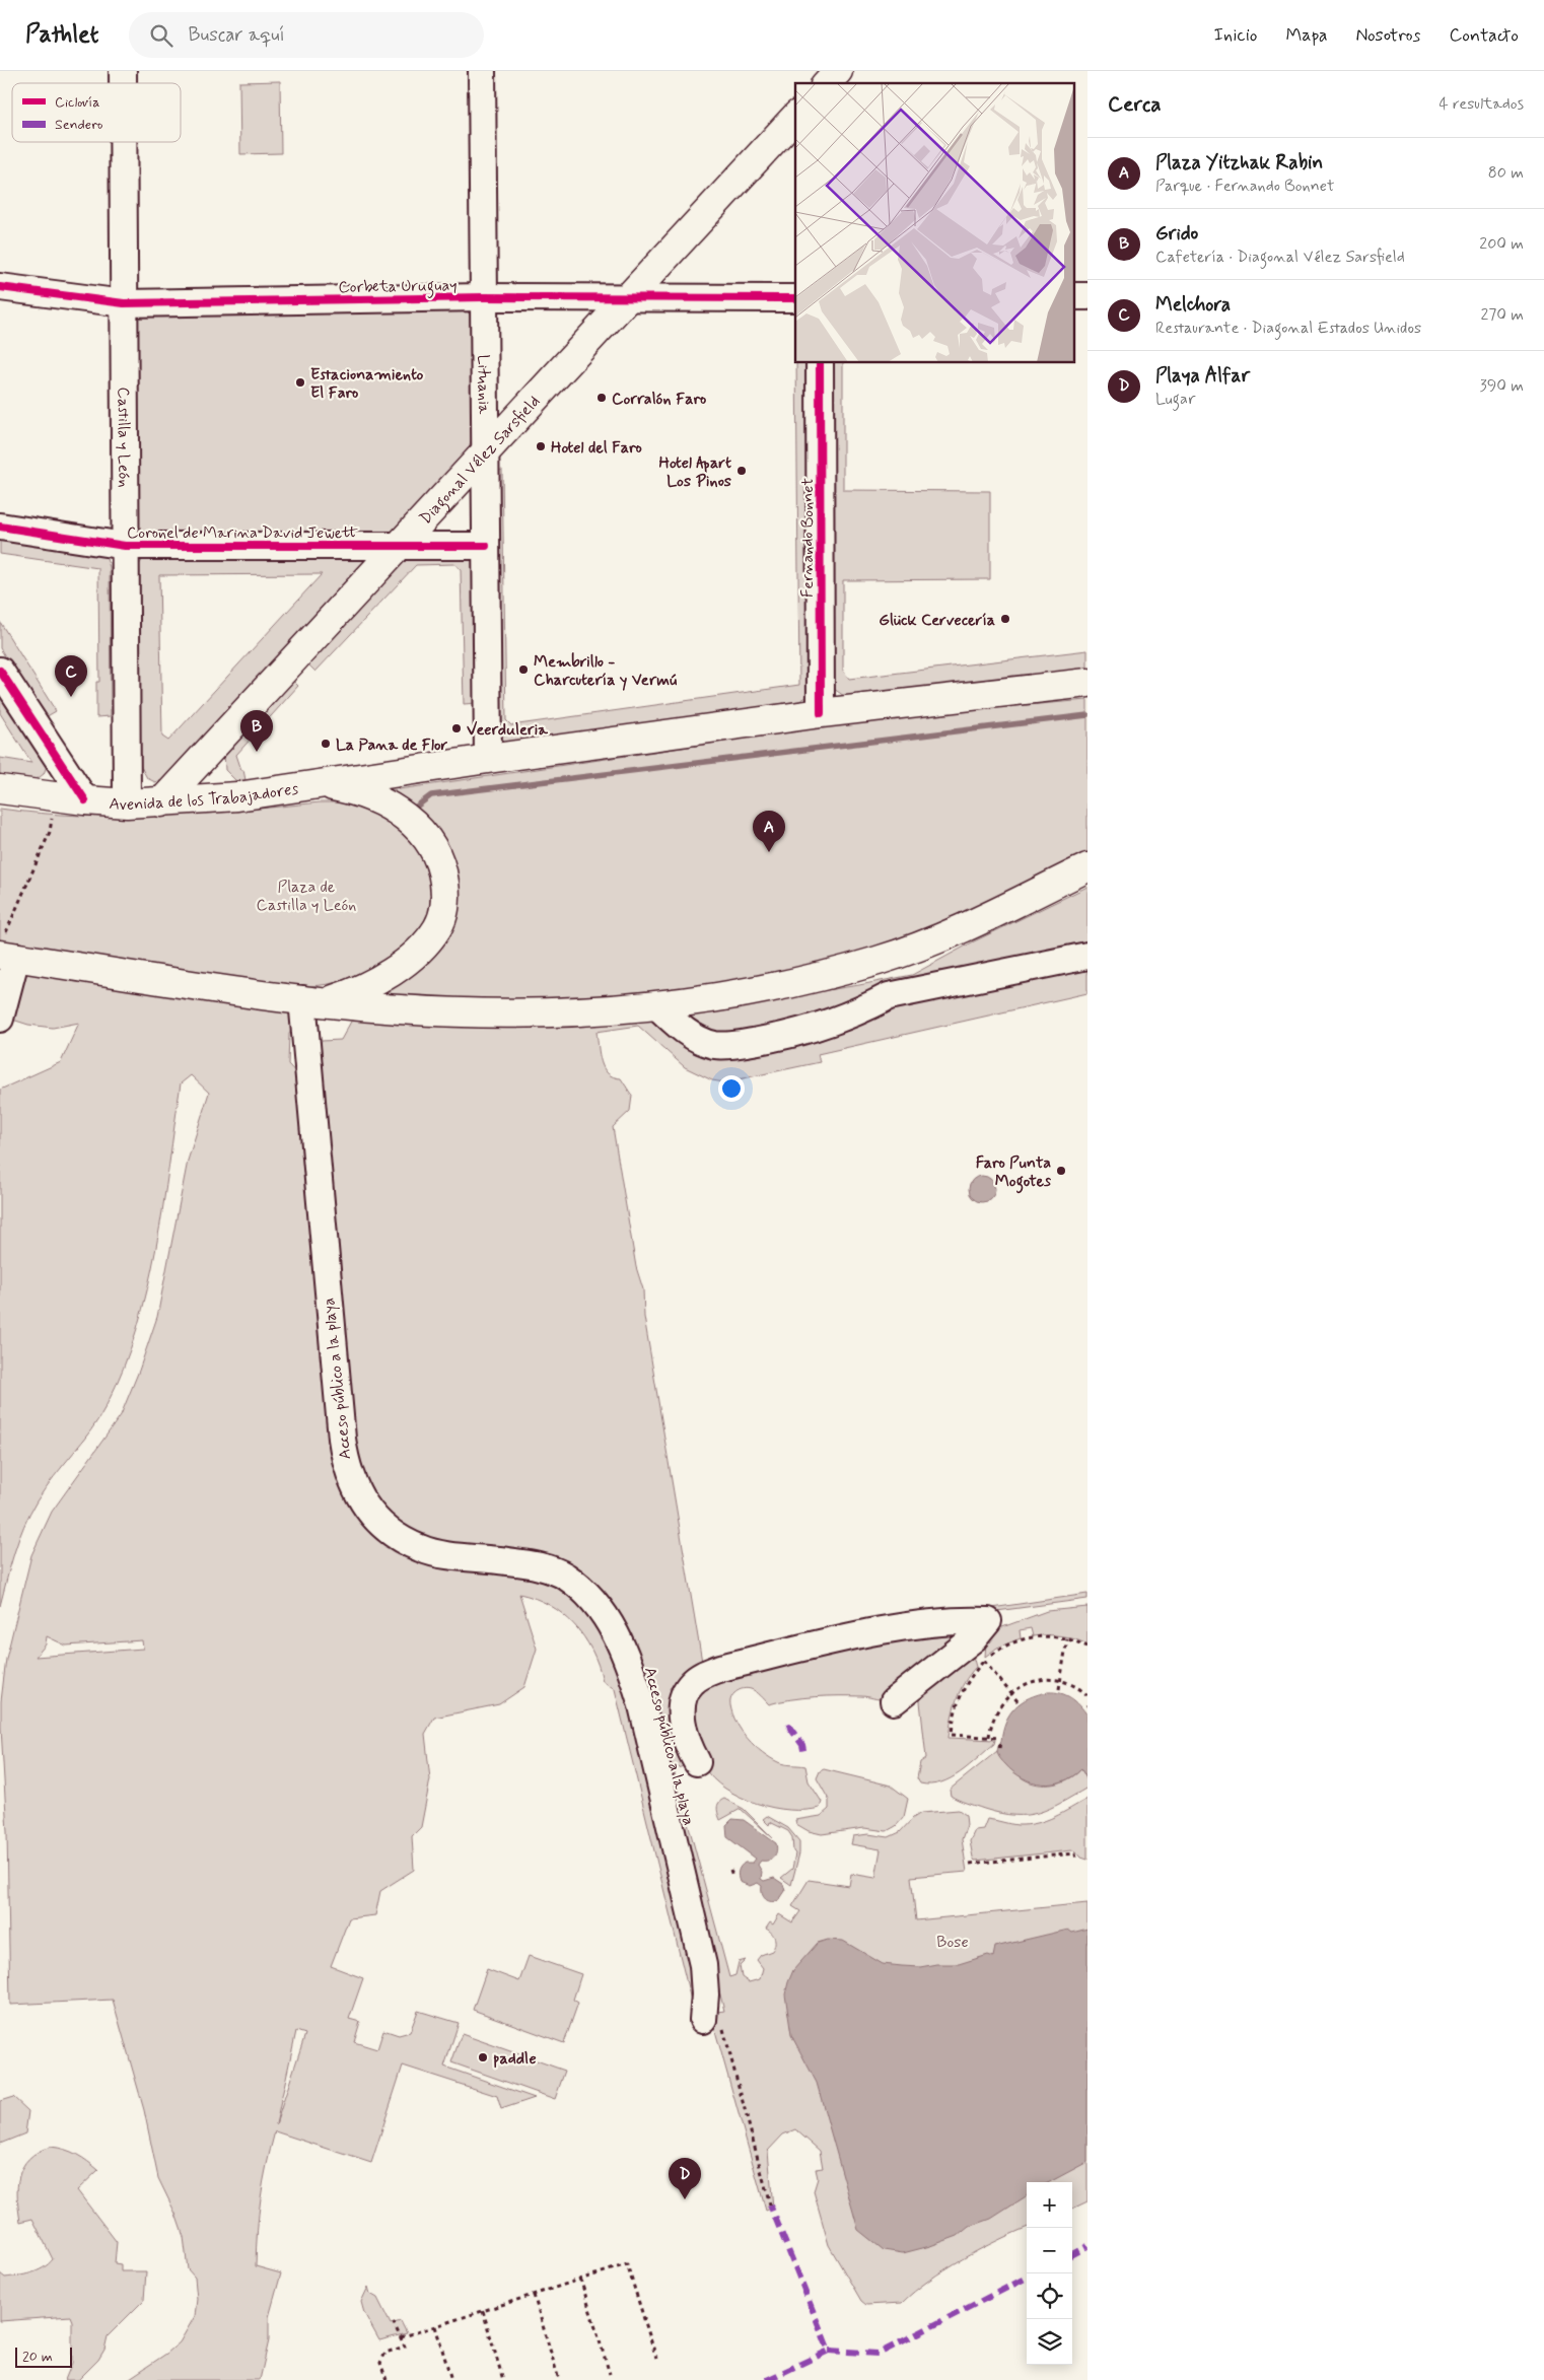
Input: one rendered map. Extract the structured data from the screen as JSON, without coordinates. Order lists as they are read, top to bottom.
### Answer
{
  "streets": {
    "main road": ["Diagonal Vélez Sarsfield", "Avenida de los Trabajadores"],
    "street": [
      "Corbeta Uruguay",
      "Lituania",
      "Castilla y León",
      "Coronel de Marina David Jewett",
      "Fernando Bonnet"
    ]
  },
  "crossings": [
    ["Corbeta Uruguay", "Lituania"],
    ["Corbeta Uruguay", "Castilla y León"],
    ["Corbeta Uruguay", "Diagonal Vélez Sarsfield"],
    ["Lituania", "Diagonal Vélez Sarsfield"],
    ["Lituania", "Coronel de Marina David Jewett"],
    ["Lituania", "Avenida de los Trabajadores"],
    ["Castilla y León", "Coronel de Marina David Jewett"],
    ["Castilla y León", "Avenida de los Trabajadores"],
    ["Diagonal Vélez Sarsfield", "Coronel de Marina David Jewett"],
    ["Diagonal Vélez Sarsfield", "Avenida de los Trabajadores"],
    ["Fernando Bonnet", "Avenida de los Trabajadores"]
  ],
  "parks": ["Plaza de Castilla y León", "Bose"],
  "places": [
    "Estacionamiento El Faro",
    "Corralón Faro",
    "Hotel del Faro",
    "Hotel Apart Los Pinos",
    "Glück Cervecería",
    "Membrillo - Charcutería y Vermú",
    "Veerduleria",
    "La Pana de Flor",
    "Faro Punta Mogotes",
    "paddle"
  ],
  "legend": ["Ciclovía", "Sendero"],
  "scale_bar": "20 m",
  "page": {
    "header": "Pathlet",
    "search": "Buscar aquí",
    "nav": [
      "Inicio",
      "Mapa",
      "Nosotros",
      "Contacto"
    ],
    "heading": ["Cerca", "4 resultados"],
    "list": [
      {
        "mark": "A",
        "name": "Plaza Yitzhak Rabin",
        "note": "Parque · Fernando Bonnet",
        "value": "80 m"
      },
      {
        "mark": "B",
        "name": "Grido",
        "note": "Cafetería · Diagonal Vélez Sarsfield",
        "value": "200 m"
      },
      {
        "mark": "C",
        "name": "Melchora",
        "note": "Restaurante · Diagonal Estados Unidos",
        "value": "270 m"
      },
      {
        "mark": "D",
        "name": "Playa Alfar",
        "note": "Lugar",
        "value": "390 m"
      }
    ],
    "pins": [
      "C",
      "B",
      "A",
      "D"
    ],
    "map_buttons": ["+", "−"],
    "scale": "20 m"
  }
}
